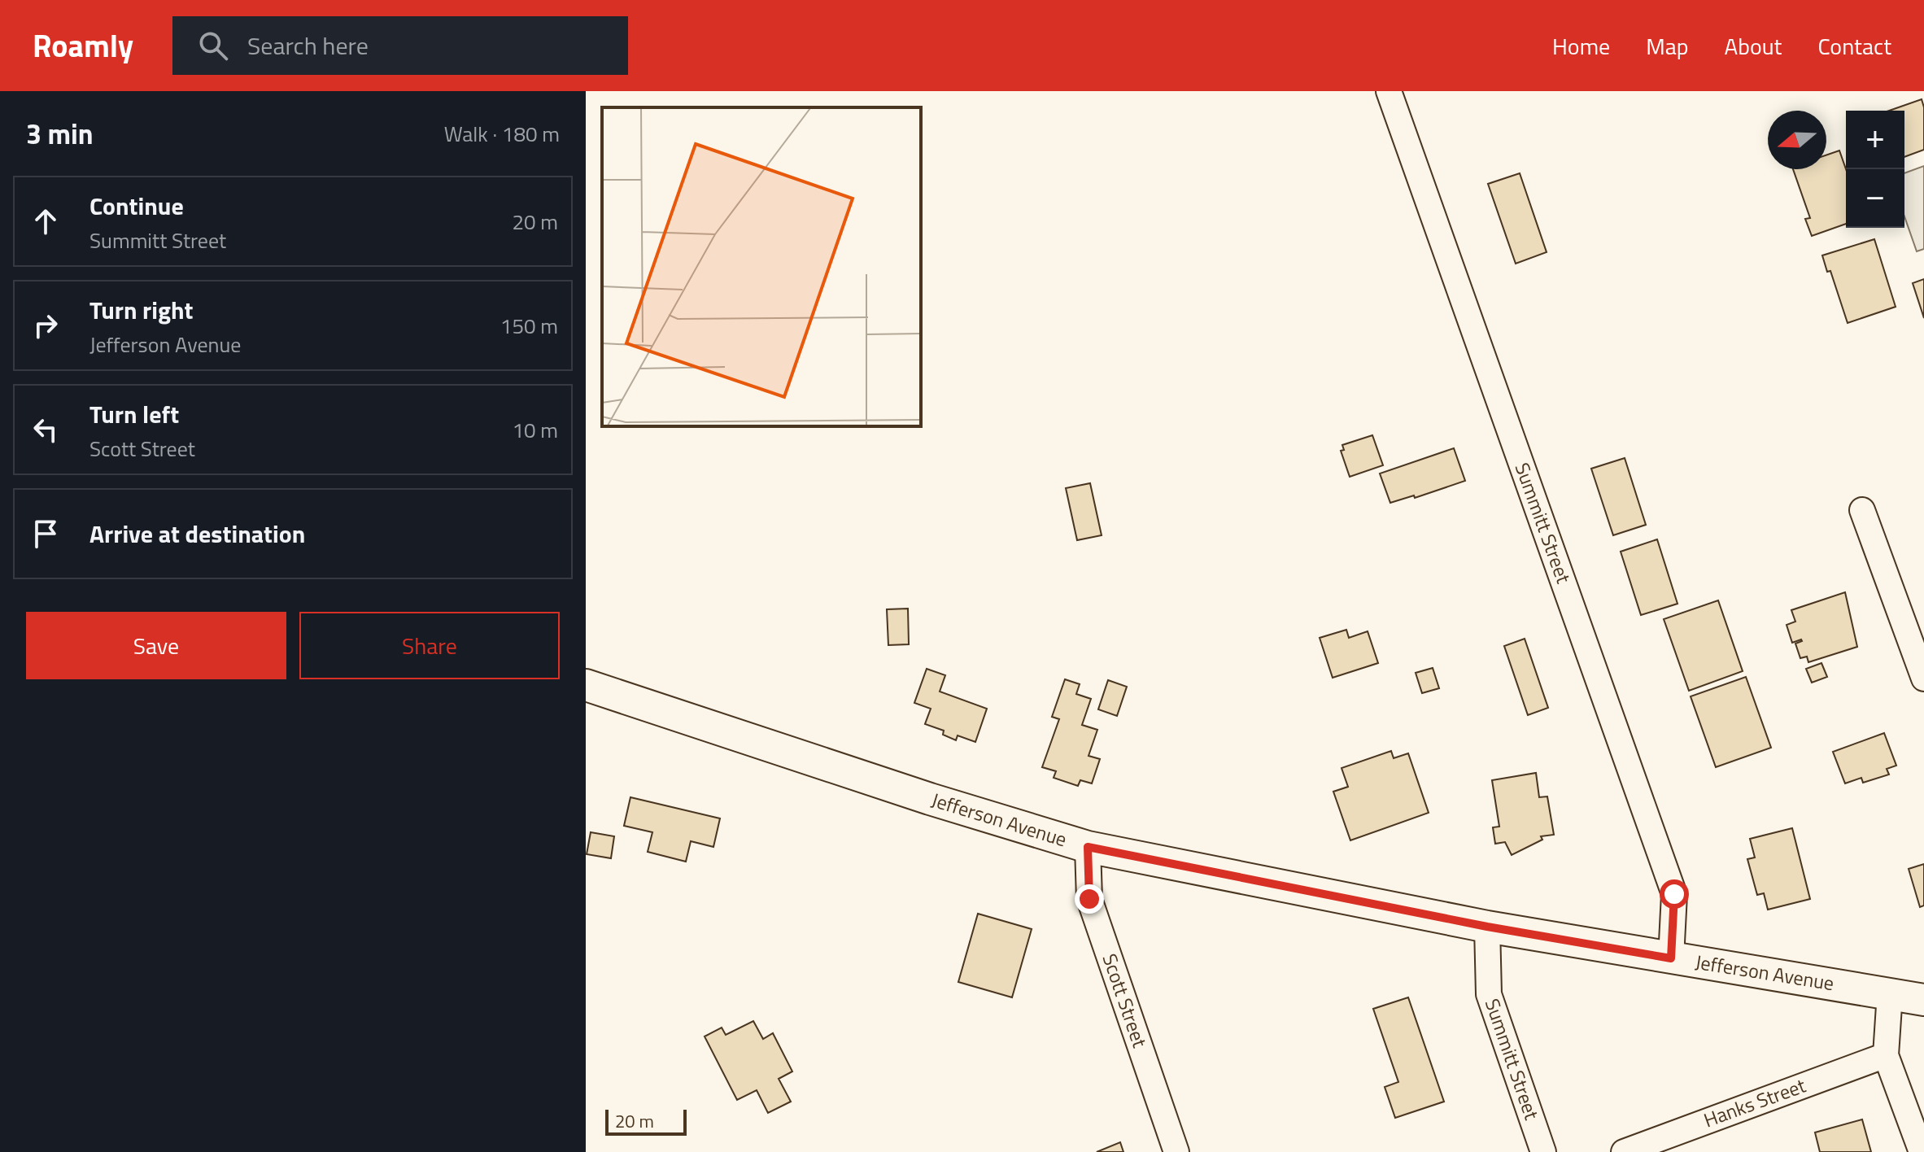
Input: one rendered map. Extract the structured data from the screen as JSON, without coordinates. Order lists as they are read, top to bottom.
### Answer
{
  "streets": {
    "street": [
      "Summitt Street",
      "Jefferson Avenue",
      "Scott Street",
      "Hanks Street"
    ]
  },
  "crossings": [
    ["Summitt Street", "Jefferson Avenue"],
    ["Jefferson Avenue", "Scott Street"]
  ],
  "scale_bar": "20 m",
  "north": "left",
  "page": {
    "header": "Roamly",
    "search": "Search here",
    "nav": [
      "Home",
      "Map",
      "About",
      "Contact"
    ],
    "heading": ["3 min", "Walk · 180 m"],
    "map_buttons": ["+", "−"],
    "list": [
      ["Continue", "Summitt Street", "20 m"],
      ["Turn right", "Jefferson Avenue", "150 m"],
      ["Turn left", "Scott Street", "10 m"],
      "Arrive at destination"
    ],
    "buttons": ["Save", "Share"],
    "scale": "20 m"
  }
}
